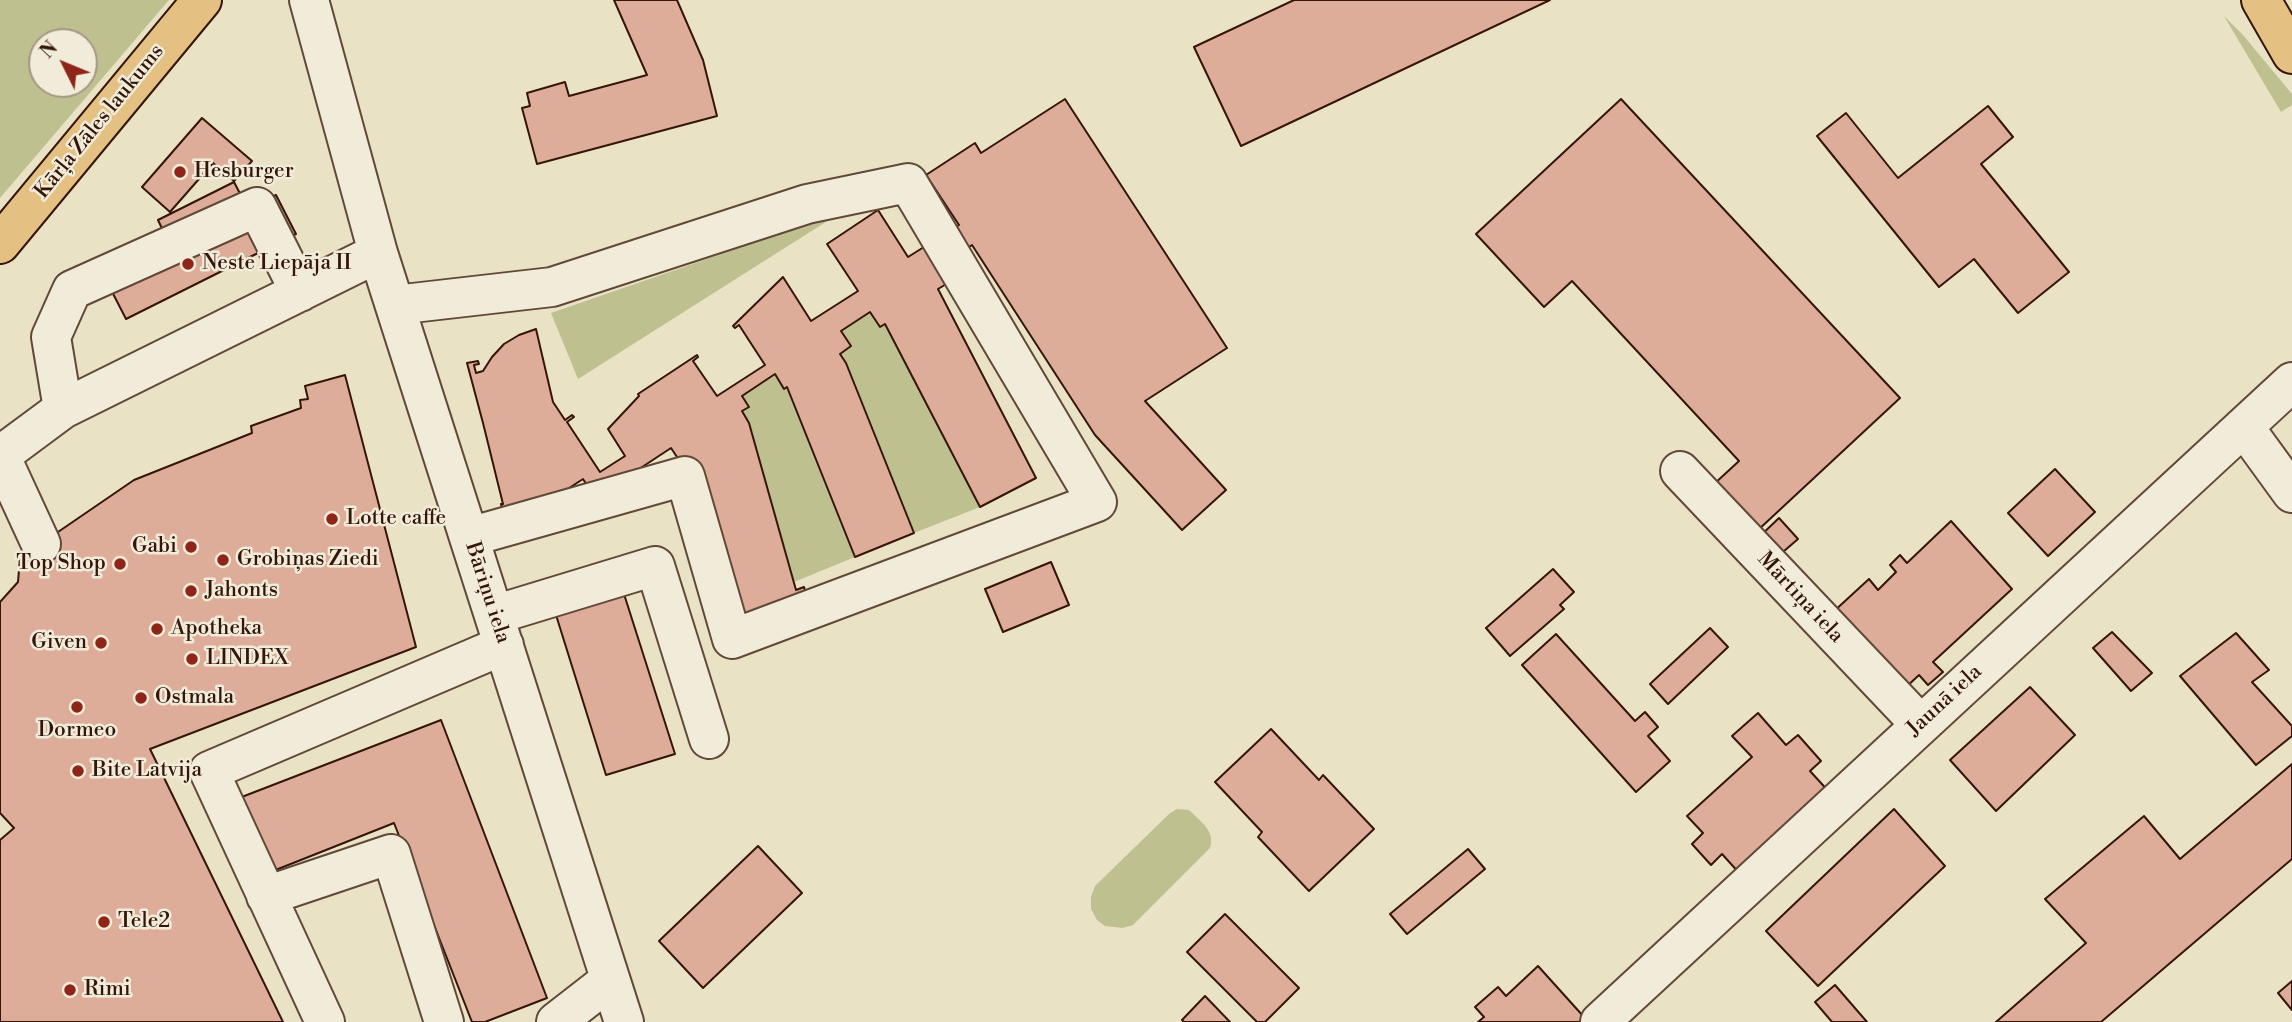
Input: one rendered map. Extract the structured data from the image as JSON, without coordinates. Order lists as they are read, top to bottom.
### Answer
{
  "streets": {
    "main road": ["Kārļa Zāles laukums"],
    "street": ["Bāriņu iela", "Mārtiņa iela", "Jaunā iela"]
  },
  "crossings": [
    ["Mārtiņa iela", "Jaunā iela"]
  ],
  "places": [
    "Hesburger",
    "Neste Liepāja II",
    "Lotte caffe",
    "Gabi",
    "Grobiņas Ziedi",
    "Top Shop",
    "Jahonts",
    "Apotheka",
    "Given",
    "LINDEX",
    "Ostmala",
    "Dormeo",
    "Bite Latvija",
    "Tele2",
    "Rimi"
  ],
  "north": "top left"
}
